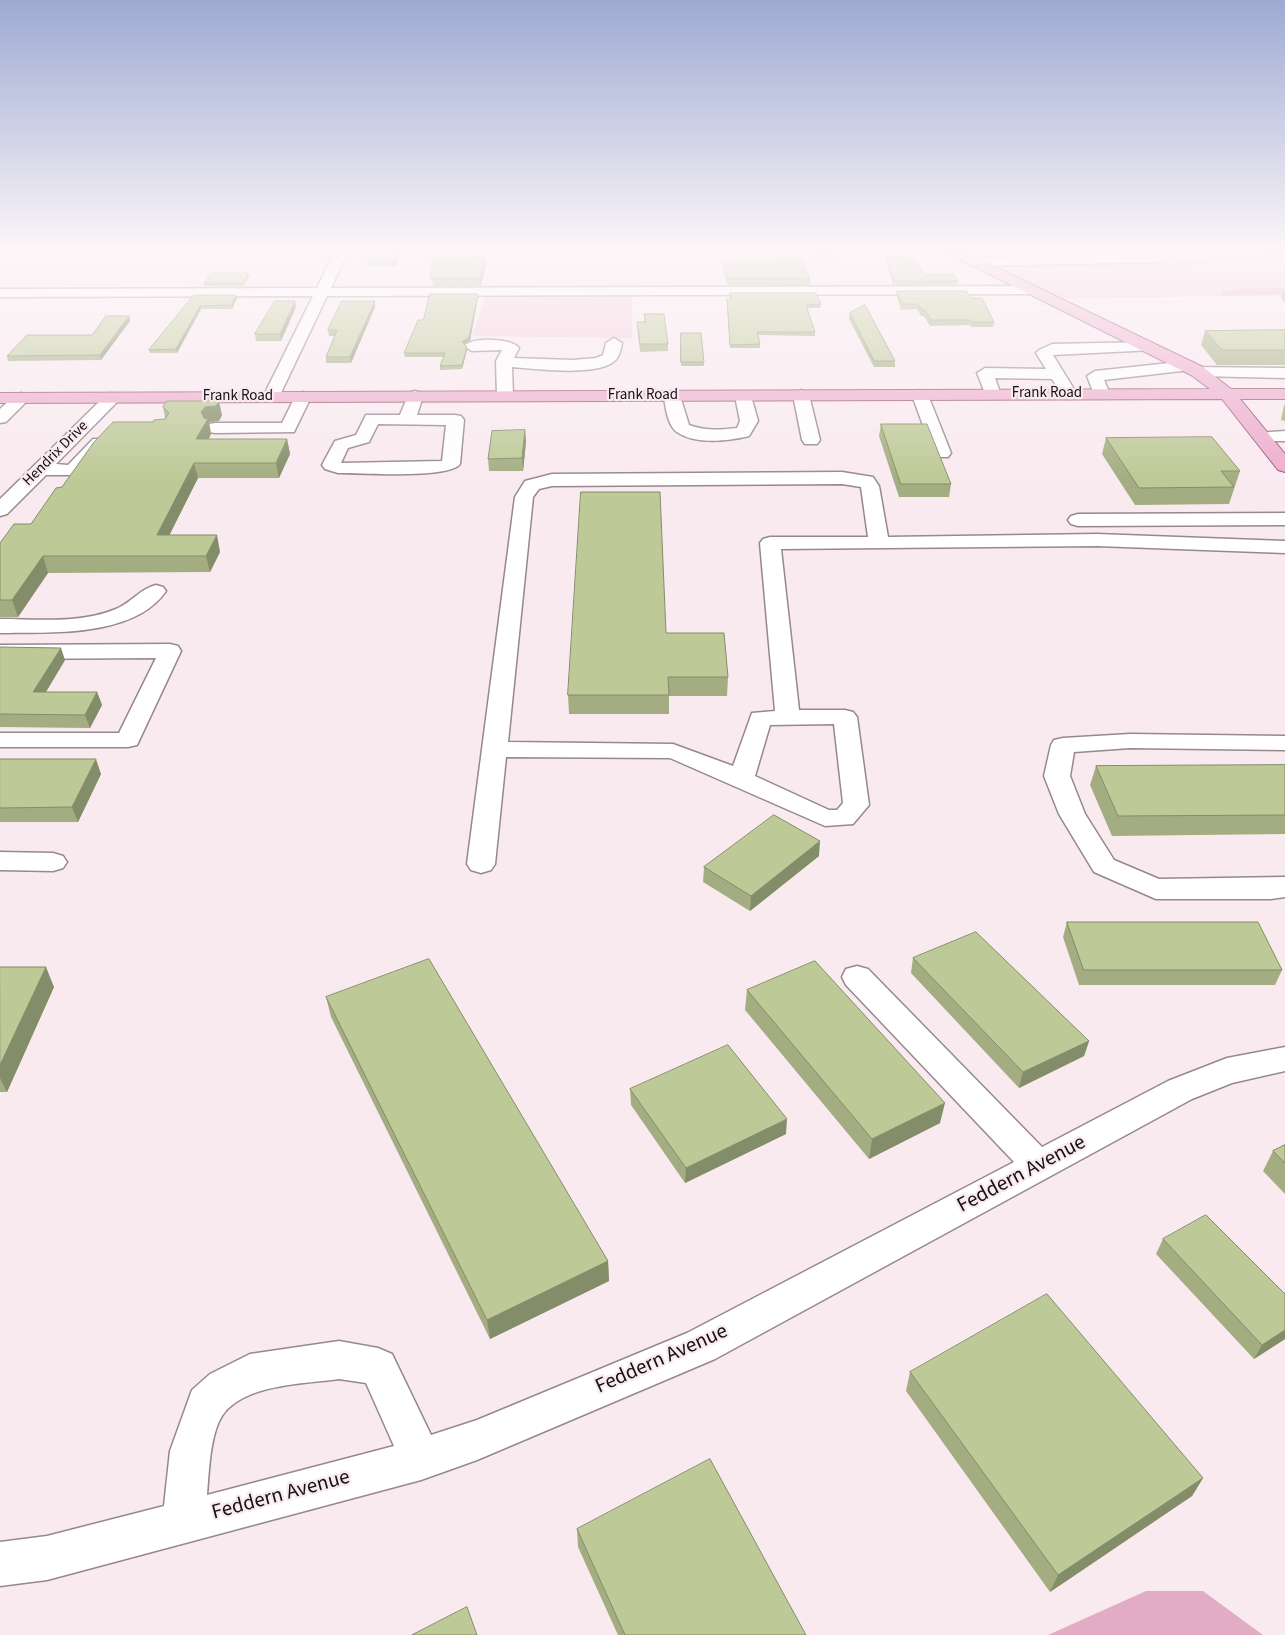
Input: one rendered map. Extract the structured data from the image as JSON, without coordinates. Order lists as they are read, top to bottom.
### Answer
{
  "streets": {
    "main road": ["Frank Road"],
    "street": ["Hendrix Drive", "Feddern Avenue"]
  },
  "crossings": [
    ["Frank Road", "Hendrix Drive"]
  ]
}
